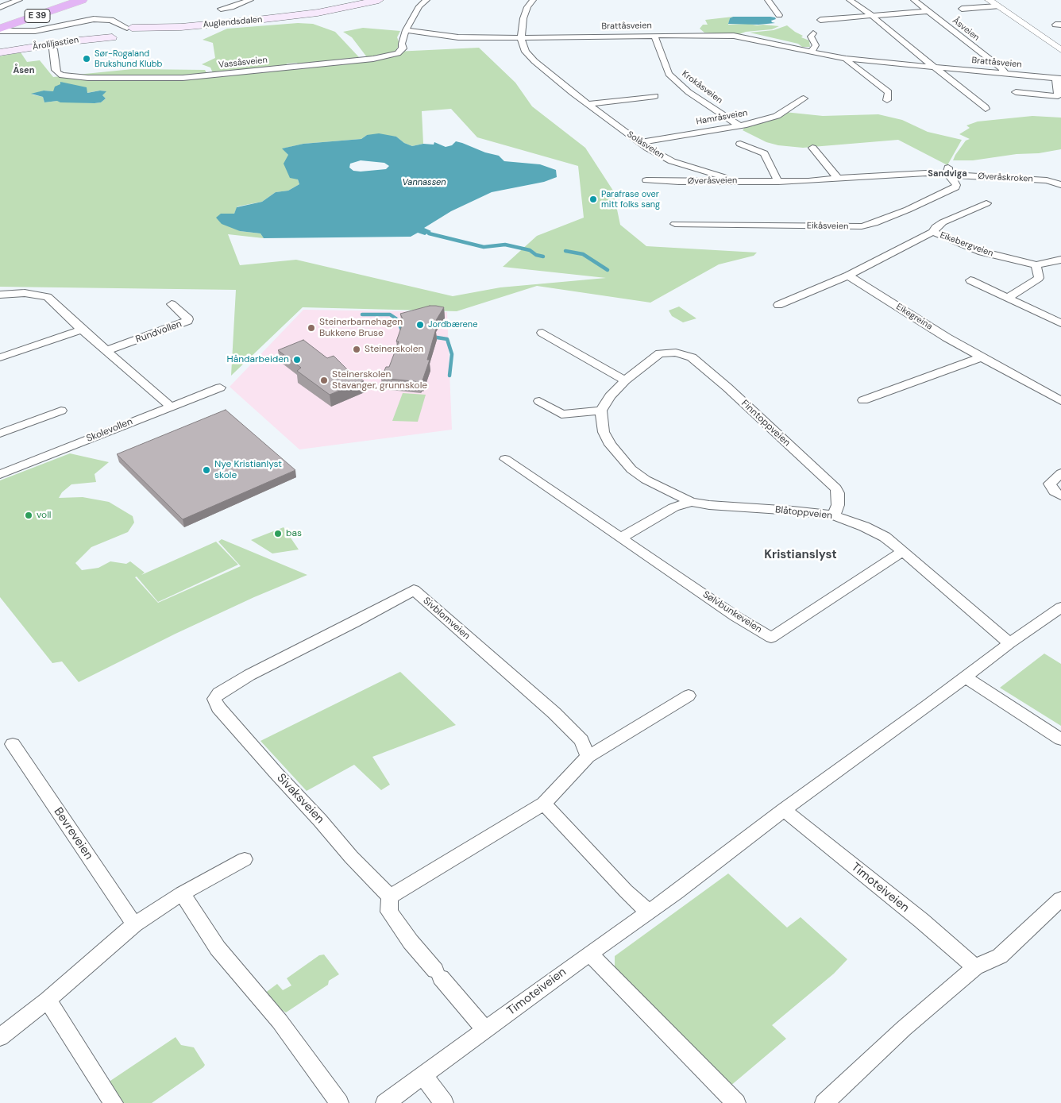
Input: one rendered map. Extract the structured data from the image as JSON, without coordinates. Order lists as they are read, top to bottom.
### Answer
{
  "streets": {
    "highway": ["E 39"],
    "main road": ["Auglendsdalen", "Åroliljastien"],
    "street": [
      "Brattåsveien",
      "Åsveien",
      "Vassåsveien",
      "Krokåsveien",
      "Hamråsveien",
      "Solåsveien",
      "Øveråskroken",
      "Øveråsveien",
      "Eikåsveien",
      "Eikebergveien",
      "Eikegreina",
      "Rundvollen",
      "Finntoppveien",
      "Skolevollen",
      "Blåtoppveien",
      "Sølvbunkeveien",
      "Sivblomveien",
      "Sivaksveien",
      "Bevreveien",
      "Timoteiveien"
    ]
  },
  "crossings": [
    ["Brattåsveien", "Åsveien"],
    ["Brattåsveien", "Vassåsveien"],
    ["Brattåsveien", "Krokåsveien"],
    ["Brattåsveien", "Solåsveien"],
    ["Åroliljastien", "Vassåsveien"],
    ["Krokåsveien", "Hamråsveien"],
    ["Hamråsveien", "Solåsveien"],
    ["Solåsveien", "Øveråsveien"],
    ["Øveråskroken", "Øveråsveien"],
    ["Øveråskroken", "Eikåsveien"],
    ["Øveråsveien", "Eikåsveien"],
    ["Finntoppveien", "Blåtoppveien"],
    ["Blåtoppveien", "Sølvbunkeveien"],
    ["Blåtoppveien", "Timoteiveien"],
    ["Sivblomveien", "Sivaksveien"]
  ],
  "districts": ["Åsen", "Sandviga", "Kristianslyst"],
  "water": ["Vannassen"],
  "places": [
    "Sør-Rogaland Brukshund Klubb",
    "Parafrase over mitt folks sang",
    "Jordbærene",
    "Steinerbarnehagen Bukkene Bruse",
    "Steinerskolen",
    "Håndarbeiden",
    "Steinerskolen Stavanger, grunnskole",
    "Nye Kristianlyst skole",
    "voll",
    "bas"
  ]
}
